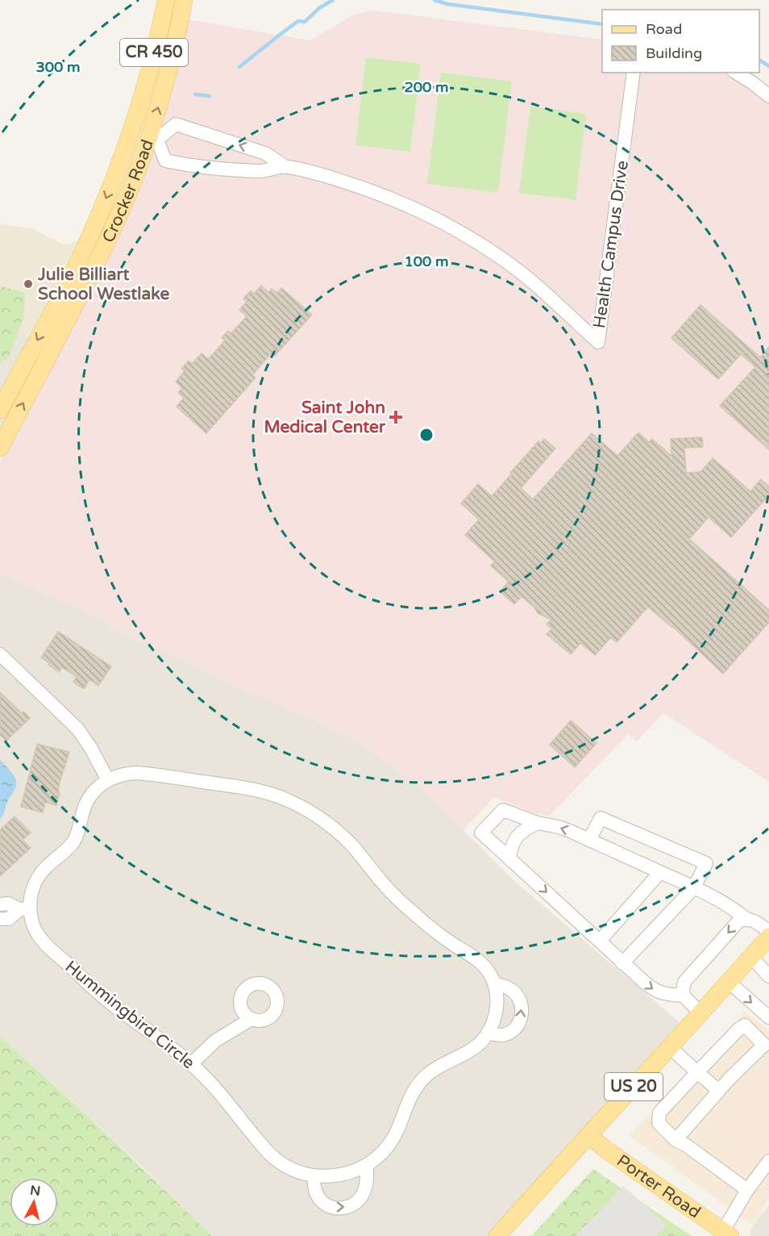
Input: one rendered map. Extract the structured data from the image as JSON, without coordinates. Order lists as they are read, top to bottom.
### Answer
{
  "streets": {
    "main road": [
      "CR 450",
      "Crocker Road",
      "US 20",
      "Porter Road"
    ],
    "street": ["Health Campus Drive", "Hummingbird Circle"]
  },
  "crossings": [
    ["Crocker Road", "Health Campus Drive"],
    ["US 20", "Porter Road"]
  ],
  "places": {
    "other": ["Julie Billiart School Westlake"],
    "health": ["Saint John Medical Center"]
  },
  "legend": ["Road", "Building"],
  "north": "top",
  "rings": ["300 m", "200 m", "100 m"]
}
